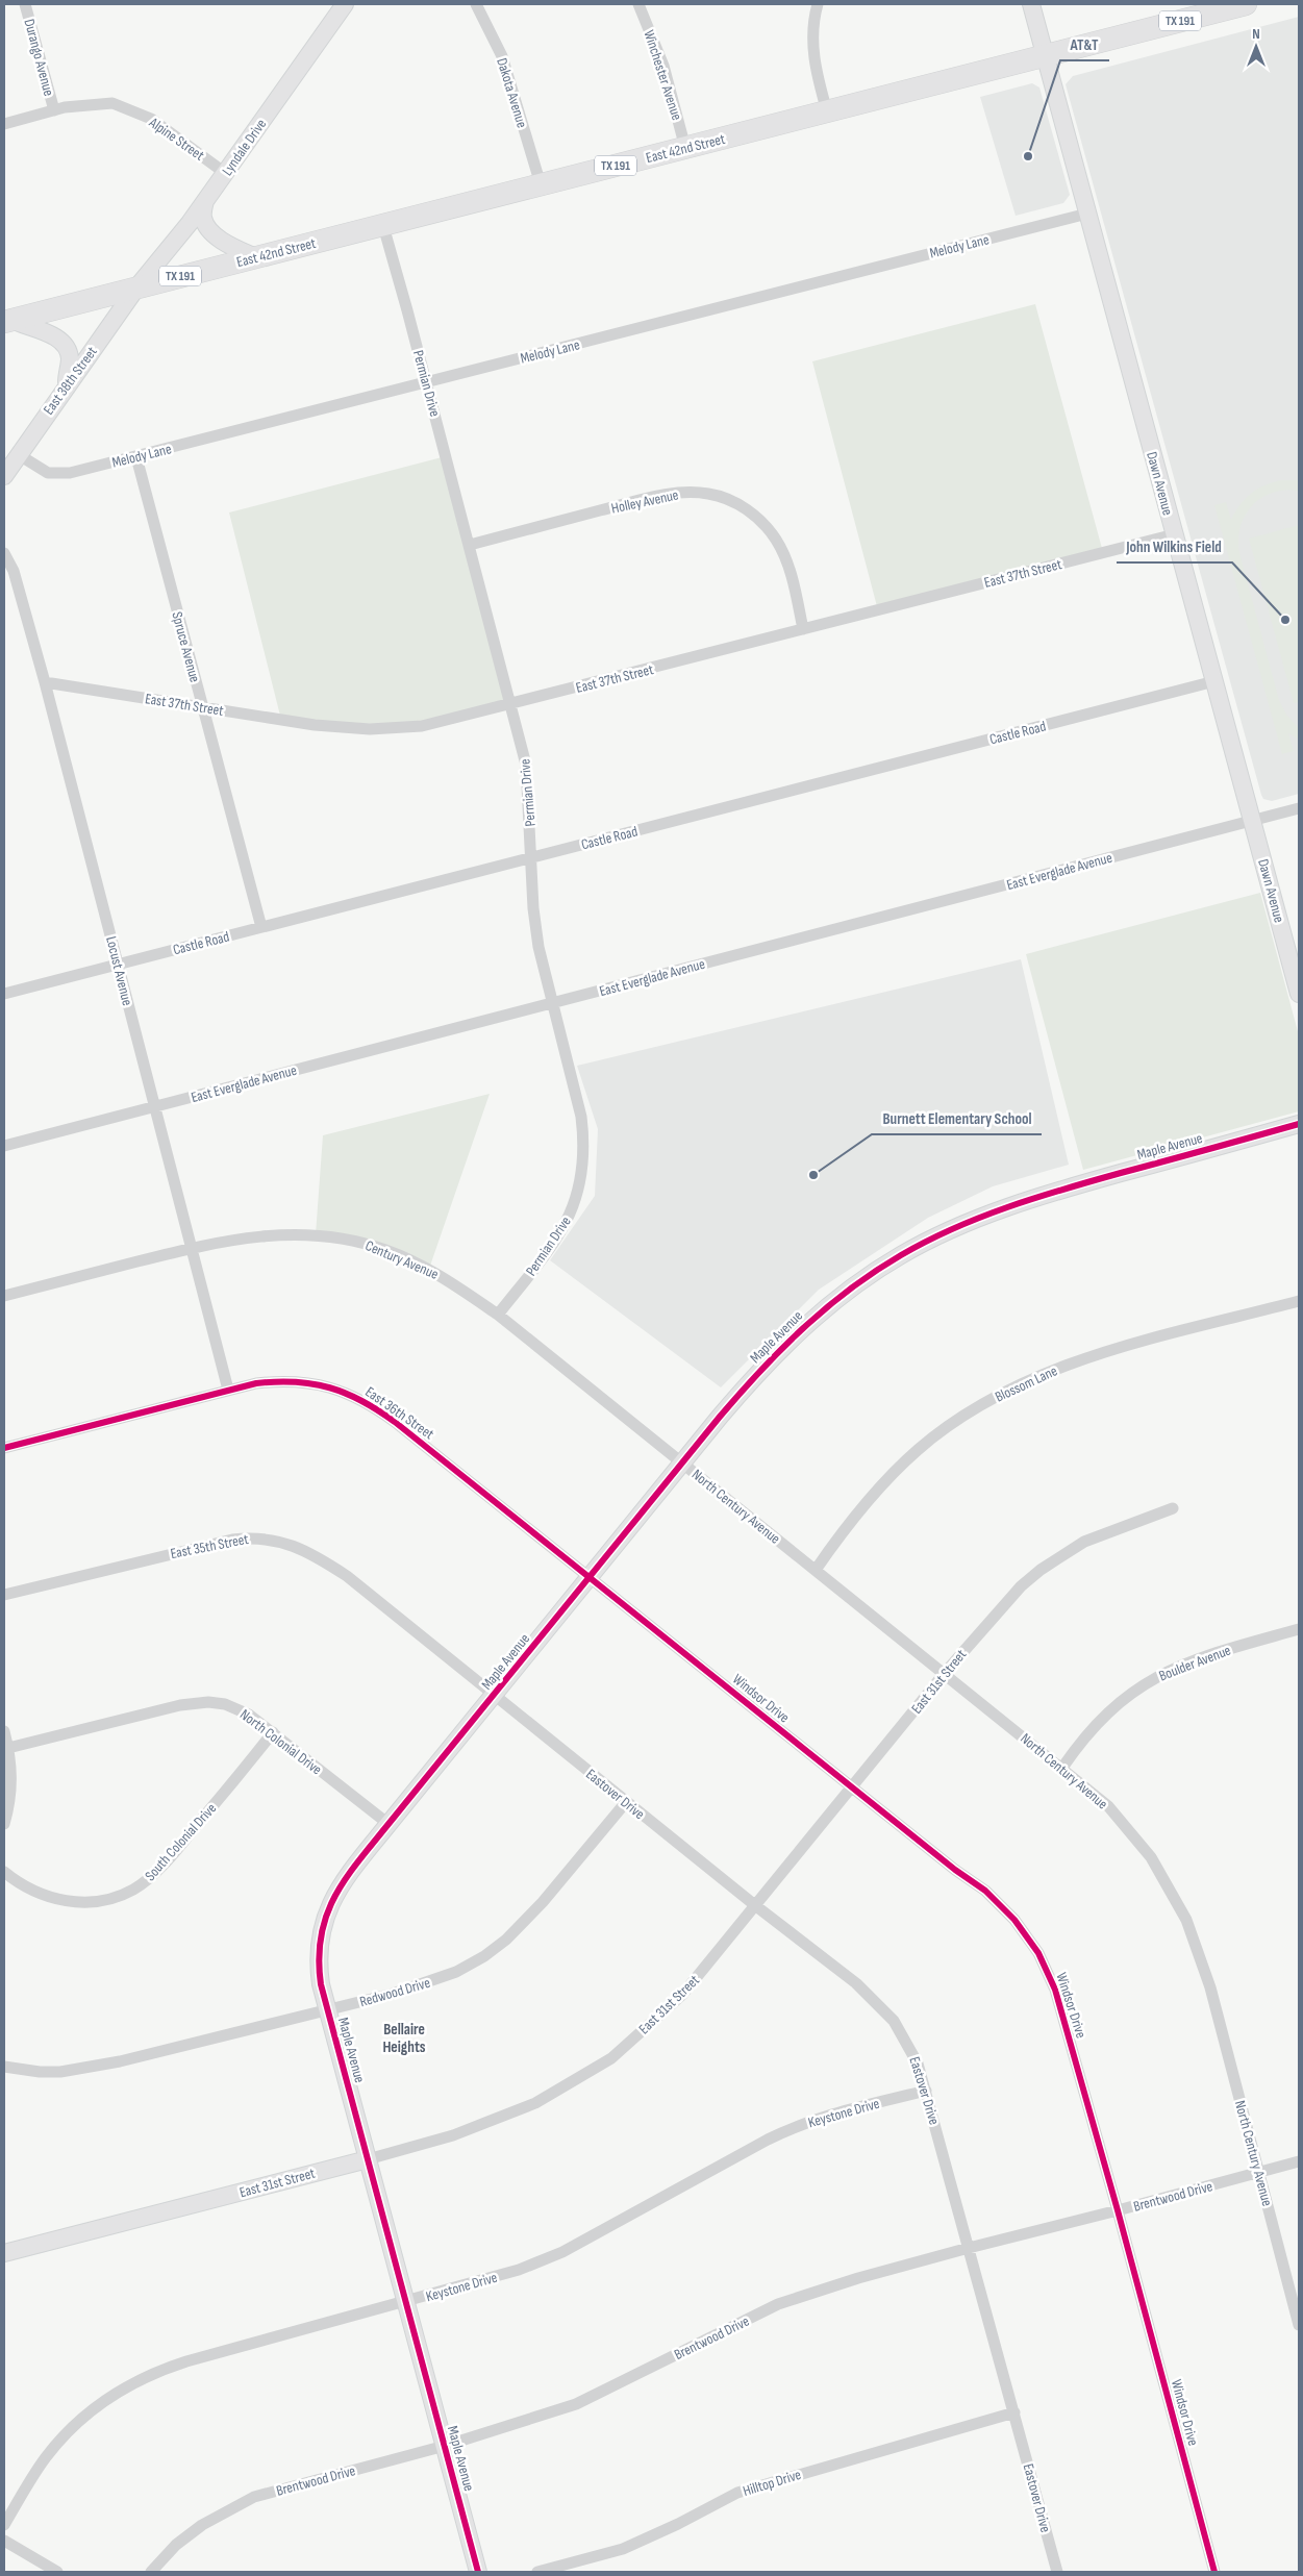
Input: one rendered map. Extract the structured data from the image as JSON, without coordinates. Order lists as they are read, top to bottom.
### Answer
{
  "streets": {
    "highway": ["TX 191", "East 42nd Street"],
    "street": [
      "Durango Avenue",
      "Winchester Avenue",
      "Dakota Avenue",
      "Alpine Street",
      "Lyndale Drive",
      "Melody Lane",
      "East 38th Street",
      "Permian Drive",
      "Dawn Avenue",
      "Holley Avenue",
      "East 37th Street",
      "Spruce Avenue",
      "Castle Road",
      "East Everglade Avenue",
      "Locust Avenue",
      "Maple Avenue",
      "Century Avenue",
      "Blossom Lane",
      "East 36th Street",
      "North Century Avenue",
      "East 35th Street",
      "Boulder Avenue",
      "East 31st Street",
      "Windsor Drive",
      "North Colonial Drive",
      "Eastover Drive",
      "South Colonial Drive",
      "Redwood Drive",
      "Keystone Drive",
      "Brentwood Drive",
      "Hilltop Drive"
    ]
  },
  "crossings": [
    ["Durango Avenue", "Alpine Street"],
    ["Winchester Avenue", "East 42nd Street"],
    ["Dakota Avenue", "East 42nd Street"],
    ["Alpine Street", "Lyndale Drive"],
    ["Lyndale Drive", "East 42nd Street"],
    ["Lyndale Drive", "East 38th Street"],
    ["East 42nd Street", "East 38th Street"],
    ["East 42nd Street", "Permian Drive"],
    ["East 42nd Street", "Dawn Avenue"],
    ["Melody Lane", "East 38th Street"],
    ["Melody Lane", "Permian Drive"],
    ["Melody Lane", "Dawn Avenue"],
    ["Melody Lane", "Spruce Avenue"],
    ["Permian Drive", "Holley Avenue"],
    ["Permian Drive", "East 37th Street"],
    ["Permian Drive", "Castle Road"],
    ["Permian Drive", "East Everglade Avenue"],
    ["Permian Drive", "Century Avenue"],
    ["Dawn Avenue", "East 37th Street"],
    ["Dawn Avenue", "Castle Road"],
    ["Dawn Avenue", "East Everglade Avenue"],
    ["Holley Avenue", "East 37th Street"],
    ["East 37th Street", "Spruce Avenue"],
    ["East 37th Street", "Locust Avenue"],
    ["Spruce Avenue", "Castle Road"],
    ["Castle Road", "Locust Avenue"],
    ["East Everglade Avenue", "Locust Avenue"],
    ["Locust Avenue", "Century Avenue"],
    ["Locust Avenue", "East 36th Street"],
    ["Maple Avenue", "Century Avenue"],
    ["Maple Avenue", "East 36th Street"],
    ["Maple Avenue", "North Century Avenue"],
    ["Maple Avenue", "East 35th Street"],
    ["Maple Avenue", "East 31st Street"],
    ["Maple Avenue", "Windsor Drive"],
    ["Maple Avenue", "North Colonial Drive"],
    ["Maple Avenue", "Eastover Drive"],
    ["Maple Avenue", "Redwood Drive"],
    ["Maple Avenue", "Keystone Drive"],
    ["Maple Avenue", "Brentwood Drive"],
    ["Century Avenue", "North Century Avenue"],
    ["Blossom Lane", "North Century Avenue"],
    ["East 36th Street", "Windsor Drive"],
    ["North Century Avenue", "Boulder Avenue"],
    ["North Century Avenue", "East 31st Street"],
    ["North Century Avenue", "Brentwood Drive"],
    ["East 35th Street", "Eastover Drive"],
    ["East 31st Street", "Windsor Drive"],
    ["East 31st Street", "Eastover Drive"],
    ["Windsor Drive", "Brentwood Drive"],
    ["North Colonial Drive", "South Colonial Drive"],
    ["Eastover Drive", "Redwood Drive"],
    ["Eastover Drive", "Keystone Drive"],
    ["Eastover Drive", "Brentwood Drive"],
    ["Eastover Drive", "Hilltop Drive"]
  ],
  "districts": ["Bellaire Heights"],
  "places": ["AT&T", "John Wilkins Field", "Burnett Elementary School"],
  "north": "top"
}
